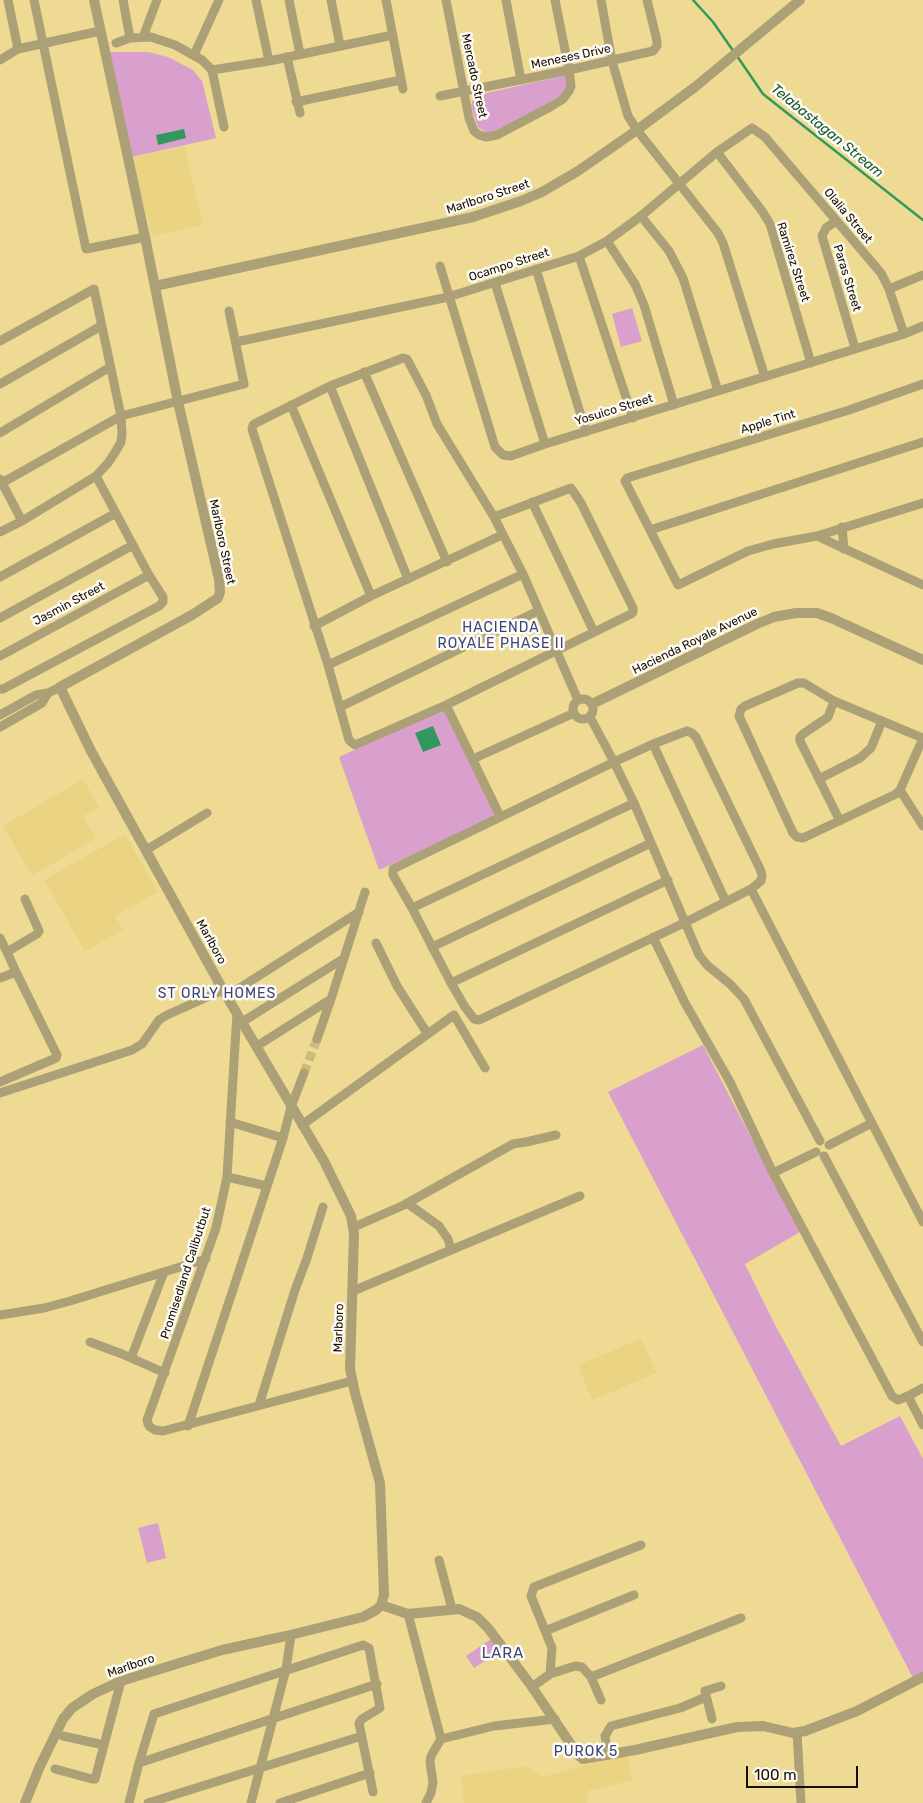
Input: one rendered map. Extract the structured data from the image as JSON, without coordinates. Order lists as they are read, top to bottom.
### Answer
{
  "streets": {
    "street": [
      "Meneses Drive",
      "Mercado Street",
      "Marlboro Street",
      "Olalia Street",
      "Ramirez Street",
      "Ocampo Street",
      "Paras Street",
      "Yosuico Street",
      "Apple Tint",
      "Jasmin Street",
      "Hacienda Royale Avenue",
      "Marlboro",
      "Promisedland Calibutbut"
    ]
  },
  "crossings": [
    ["Meneses Drive", "Mercado Street"],
    ["Marlboro Street", "Marlboro"],
    ["Olalia Street", "Ocampo Street"],
    ["Olalia Street", "Paras Street"],
    ["Olalia Street", "Yosuico Street"],
    ["Ramirez Street", "Ocampo Street"],
    ["Ramirez Street", "Yosuico Street"],
    ["Ocampo Street", "Yosuico Street"],
    ["Paras Street", "Yosuico Street"],
    ["Marlboro", "Promisedland Calibutbut"]
  ],
  "districts": [
    "HACIENDA ROYALE PHASE II",
    "ST ORLY HOMES",
    "LARA",
    "PUROK 5"
  ],
  "water": ["Telabastagan Stream"],
  "scale_bar": "100 m"
}
